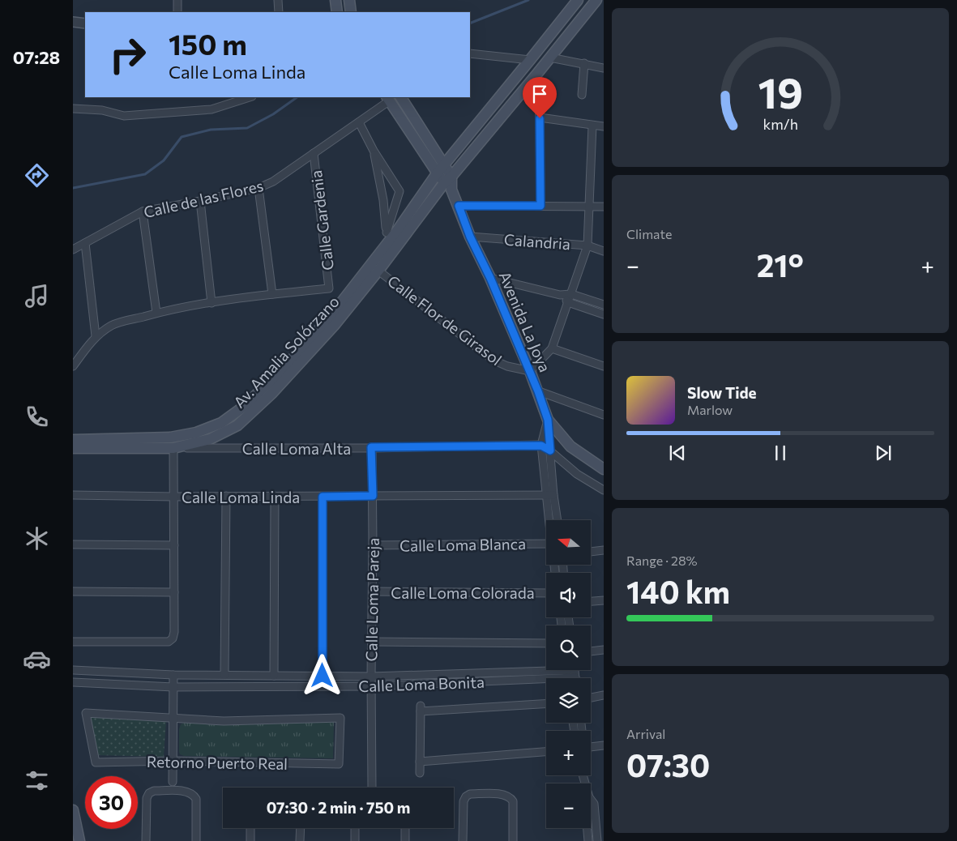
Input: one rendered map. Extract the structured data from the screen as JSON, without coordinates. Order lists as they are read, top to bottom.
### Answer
{
  "streets": {
    "main road": ["Avenida La Joya", "Av. Amalia Solórzano"],
    "street": [
      "Calle de las Flores",
      "Calle Gardenia",
      "Calandria",
      "Calle Flor de Girasol",
      "Calle Loma Alta",
      "Calle Loma Linda",
      "Calle Loma Blanca",
      "Calle Loma Colorada",
      "Calle Loma Pareja",
      "Calle Loma Bonita",
      "Retorno Puerto Real"
    ]
  },
  "crossings": [
    ["Calle de las Flores", "Calle Gardenia"],
    ["Calle de las Flores", "Avenida La Joya"],
    ["Calandria", "Avenida La Joya"],
    ["Calle Flor de Girasol", "Avenida La Joya"],
    ["Avenida La Joya", "Av. Amalia Solórzano"],
    ["Av. Amalia Solórzano", "Calle Loma Alta"],
    ["Calle Loma Alta", "Calle Loma Pareja"],
    ["Calle Loma Linda", "Calle Loma Pareja"],
    ["Calle Loma Blanca", "Calle Loma Pareja"],
    ["Calle Loma Colorada", "Calle Loma Pareja"],
    ["Calle Loma Pareja", "Calle Loma Bonita"]
  ],
  "north": "left",
  "page": {
    "tabs": "07:28",
    "turn": ["150 m", "Calle Loma Linda"],
    "tile": [
      "Climate",
      ["Range · 28%", "140 km"],
      ["Arrival", "07:30"]
    ],
    "heat": ["−", "21°", "+"],
    "song": ["Slow Tide", "Marlow"],
    "map_buttons": ["+", "−"],
    "limit": "30",
    "trip": "07:30 · 2 min · 750 m",
    "gauge": ["19", "km/h"]
  }
}
